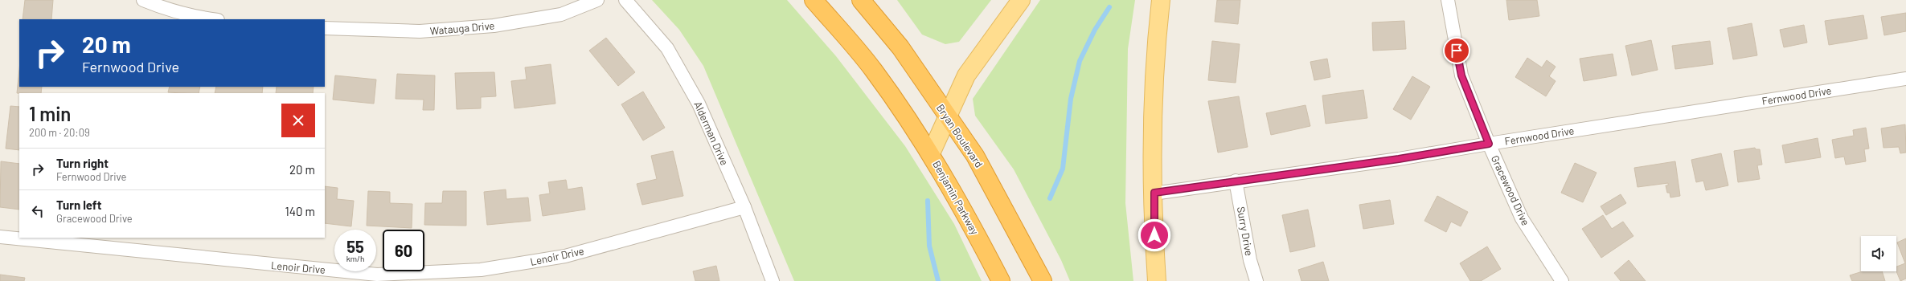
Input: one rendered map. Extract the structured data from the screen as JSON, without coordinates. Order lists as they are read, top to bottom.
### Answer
{
  "streets": {
    "highway": ["Bryan Boulevard", "Benjamin Parkway"],
    "street": [
      "Watauga Drive",
      "Fernwood Drive",
      "Alderman Drive",
      "Gracewood Drive",
      "Surry Drive",
      "Lenoir Drive"
    ]
  },
  "crossings": [
    ["Fernwood Drive", "Gracewood Drive"],
    ["Fernwood Drive", "Surry Drive"],
    ["Alderman Drive", "Lenoir Drive"],
    ["Bryan Boulevard", "Benjamin Parkway"]
  ],
  "page": {
    "turn": ["20 m", "Fernwood Drive"],
    "heading": ["1 min", "200 m · 20:09"],
    "list": [
      {
        "name": "Turn right",
        "note": "Fernwood Drive",
        "value": "20 m"
      },
      {
        "name": "Turn left",
        "note": "Gracewood Drive",
        "value": "140 m"
      }
    ],
    "speed": "55 km/h",
    "limit": "60"
  }
}
